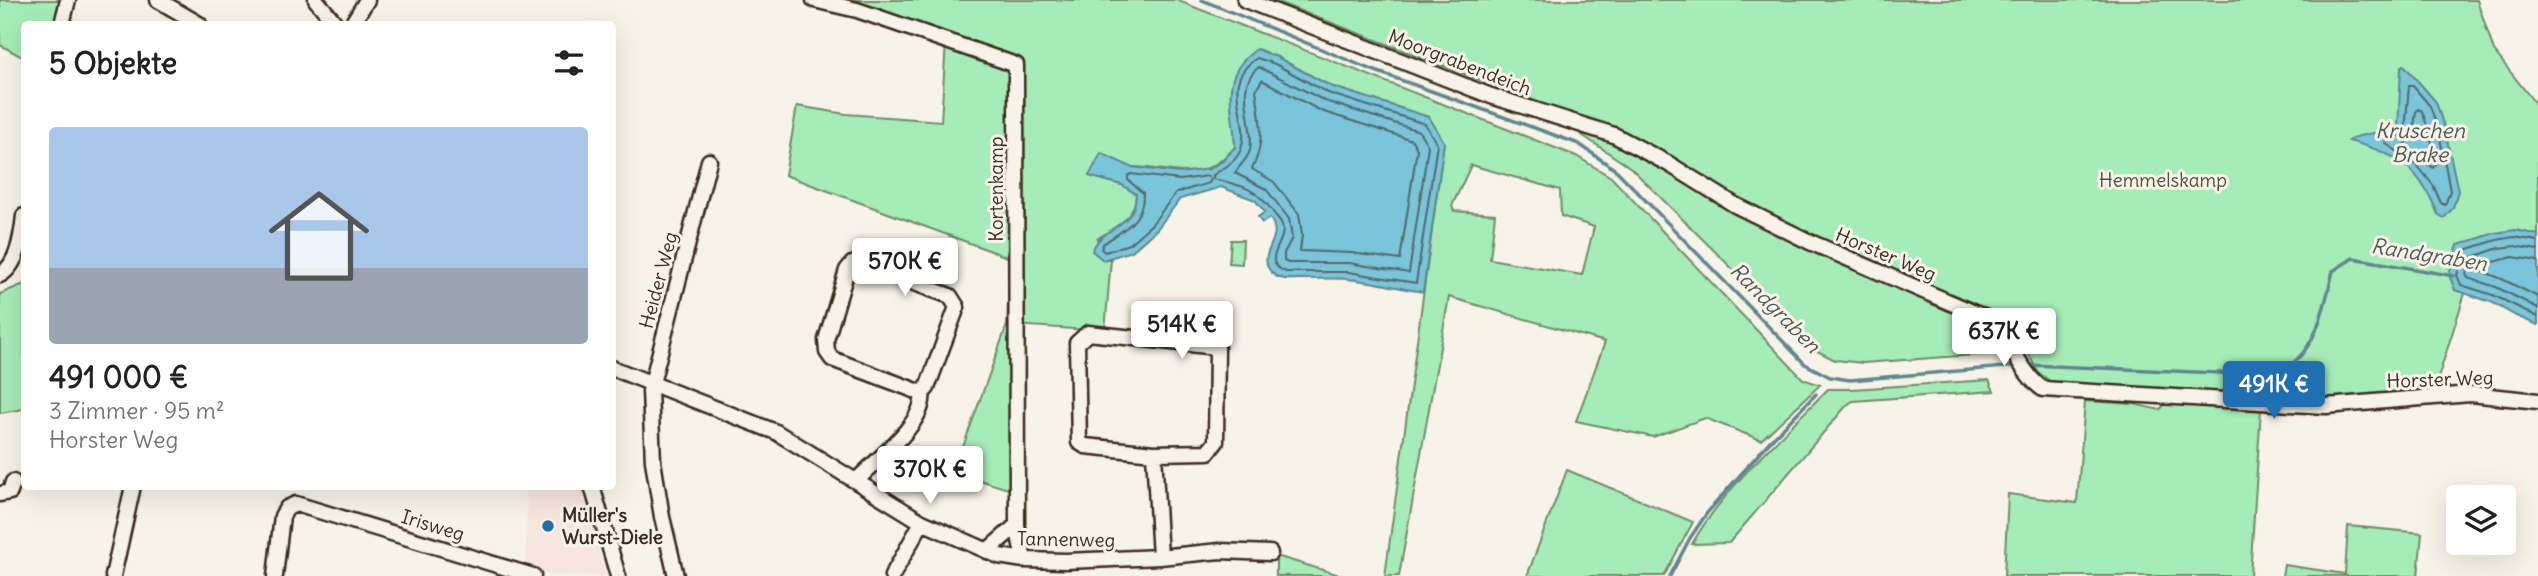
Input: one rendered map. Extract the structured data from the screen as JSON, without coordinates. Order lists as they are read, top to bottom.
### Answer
{
  "streets": {
    "street": [
      "Moorgrabendeich",
      "Kortenkamp",
      "Horster Weg",
      "Heider Weg",
      "Irisweg",
      "Tannenweg"
    ]
  },
  "crossings": [
    ["Moorgrabendeich", "Horster Weg"],
    ["Kortenkamp", "Tannenweg"],
    ["Heider Weg", "Tannenweg"]
  ],
  "water": ["Kruschen Brake", "Randgraben"],
  "parks": ["Hemmelskamp"],
  "places": ["Müller's Wurst-Diele"],
  "page": {
    "heading": "5 Objekte",
    "list": [
      {
        "name": "491 000 €",
        "note": "3 Zimmer · 95 m² · Horster Weg"
      }
    ],
    "price": [
      "570K €",
      "514K €",
      "637K €",
      "491K €",
      "370K €"
    ]
  }
}
